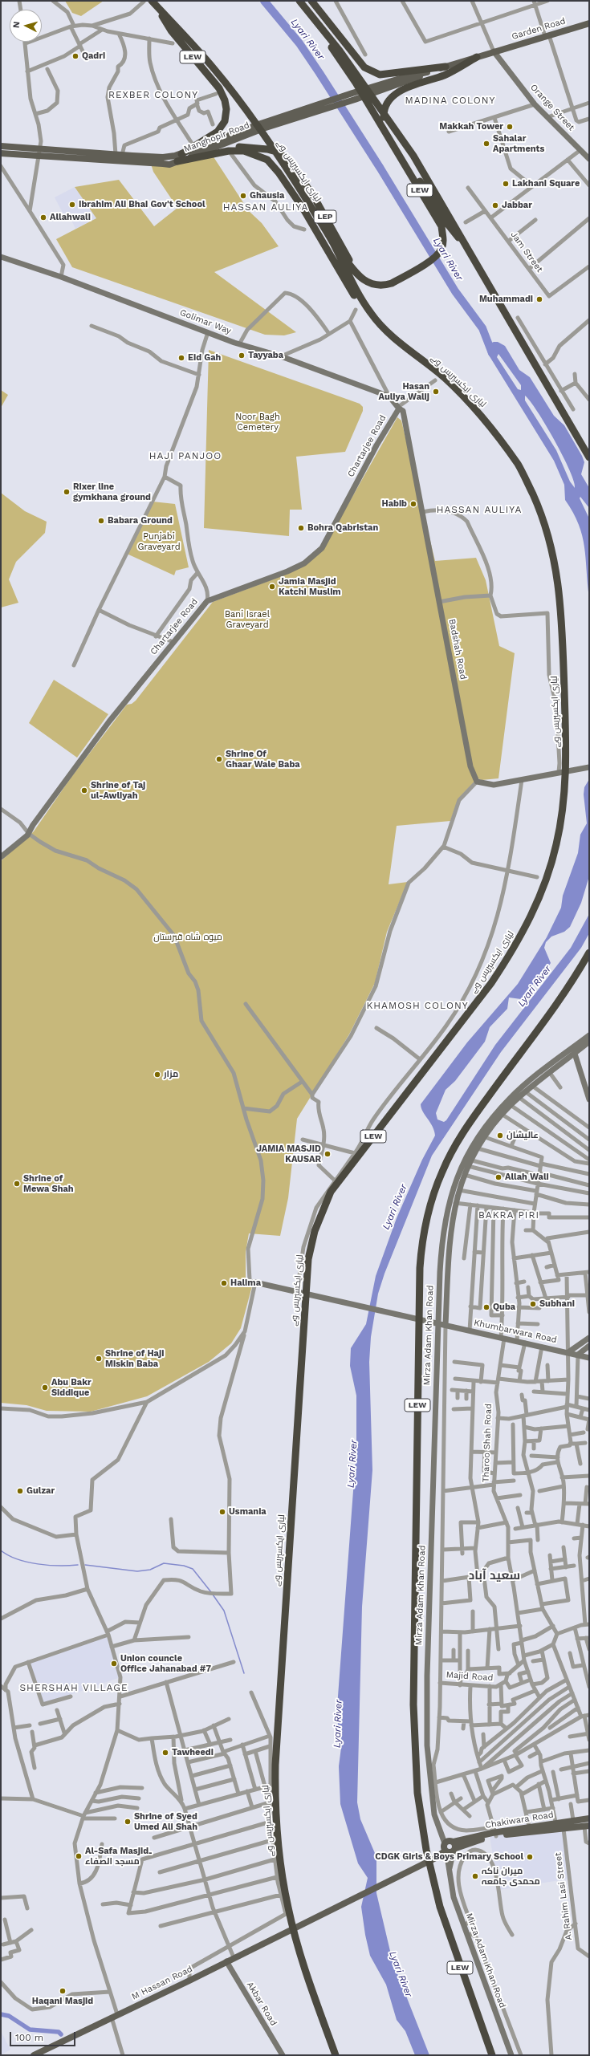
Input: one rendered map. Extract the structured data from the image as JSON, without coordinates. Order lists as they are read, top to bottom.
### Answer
{
  "streets": {
    "highway": ["LEW", "لیاری ایکسپریس وے", "LEP"],
    "main road": [
      "Garden Road",
      "Orange Street",
      "Manghopir Road",
      "Golimar Way",
      "Chartarjee Road",
      "Badshah Road",
      "Khumbarwara Road",
      "Mirza Adam Khan Road",
      "Chakiwara Road",
      "M Hassan Road",
      "Akbar Road"
    ],
    "street": [
      "Jam Street",
      "Tharoo Shah Road",
      "Majid Road",
      "A. Rahim Lasi Street"
    ]
  },
  "crossings": [
    ["Garden Road", "Orange Street"],
    ["Garden Road", "Manghopir Road"],
    ["LEW", "Manghopir Road"],
    ["LEW", "لیاری ایکسپریس وے"],
    ["LEW", "LEP"],
    ["Orange Street", "Manghopir Road"],
    ["Golimar Way", "Chartarjee Road"],
    ["Golimar Way", "Badshah Road"],
    ["Chartarjee Road", "Badshah Road"],
    ["Khumbarwara Road", "Mirza Adam Khan Road"],
    ["Khumbarwara Road", "Tharoo Shah Road"],
    ["Mirza Adam Khan Road", "Majid Road"],
    ["Mirza Adam Khan Road", "Chakiwara Road"],
    ["Mirza Adam Khan Road", "M Hassan Road"],
    ["Tharoo Shah Road", "Majid Road"],
    ["Chakiwara Road", "A. Rahim Lasi Street"],
    ["M Hassan Road", "Akbar Road"]
  ],
  "districts": [
    "REXBER COLONY",
    "MADINA COLONY",
    "HASSAN AULIYA",
    "HAJI PANJOO",
    "HASSAN AULIYA",
    "KHAMOSH COLONY",
    "BAKRA PIRI",
    "سعید آباد",
    "SHERSHAH VILLAGE"
  ],
  "water": ["Lyari River"],
  "parks": [
    "Noor Bagh Cemetery",
    "Punjabi Graveyard",
    "Bani Israel Graveyard",
    "میوہ شاہ قبرستان"
  ],
  "places": [
    "Qadri",
    "Makkah Tower",
    "Sahalar Apartments",
    "Lakhani Square",
    "Ghausia",
    "Ibrahim Ali Bhai Gov't School",
    "Jabbar",
    "Allahwali",
    "Muhammadi",
    "Tayyaba",
    "Eid Gah",
    "Hasan Auliya Walij",
    "Rixer line gymkhana ground",
    "Habib",
    "Babara Ground",
    "Bohra Qabristan",
    "Jamia Masjid Katchi Muslim",
    "Shrine Of Ghaar Wale Baba",
    "Shrine of Taj ul-Awliyah",
    "مزار",
    "عالیشان",
    "JAMIA MASJID KAUSAR",
    "Allah Wali",
    "Shrine of Mewa Shah",
    "Halima",
    "Subhani",
    "Quba",
    "Shrine of Haji Miskin Baba",
    "Abu Bakr Siddique",
    "Gulzar",
    "Usmania",
    "Union councle Office Jahanabad #7",
    "Tawheedi",
    "Shrine of Syed Umed Ali Shah",
    "Al-Safa Masjid۔ مسجد الصفاء",
    "CDGK Girls & Boys Primary School",
    "میران ناکہ محمدی جامعہ",
    "Haqani Masjid"
  ],
  "scale_bar": "100 m",
  "north": "left"
}
